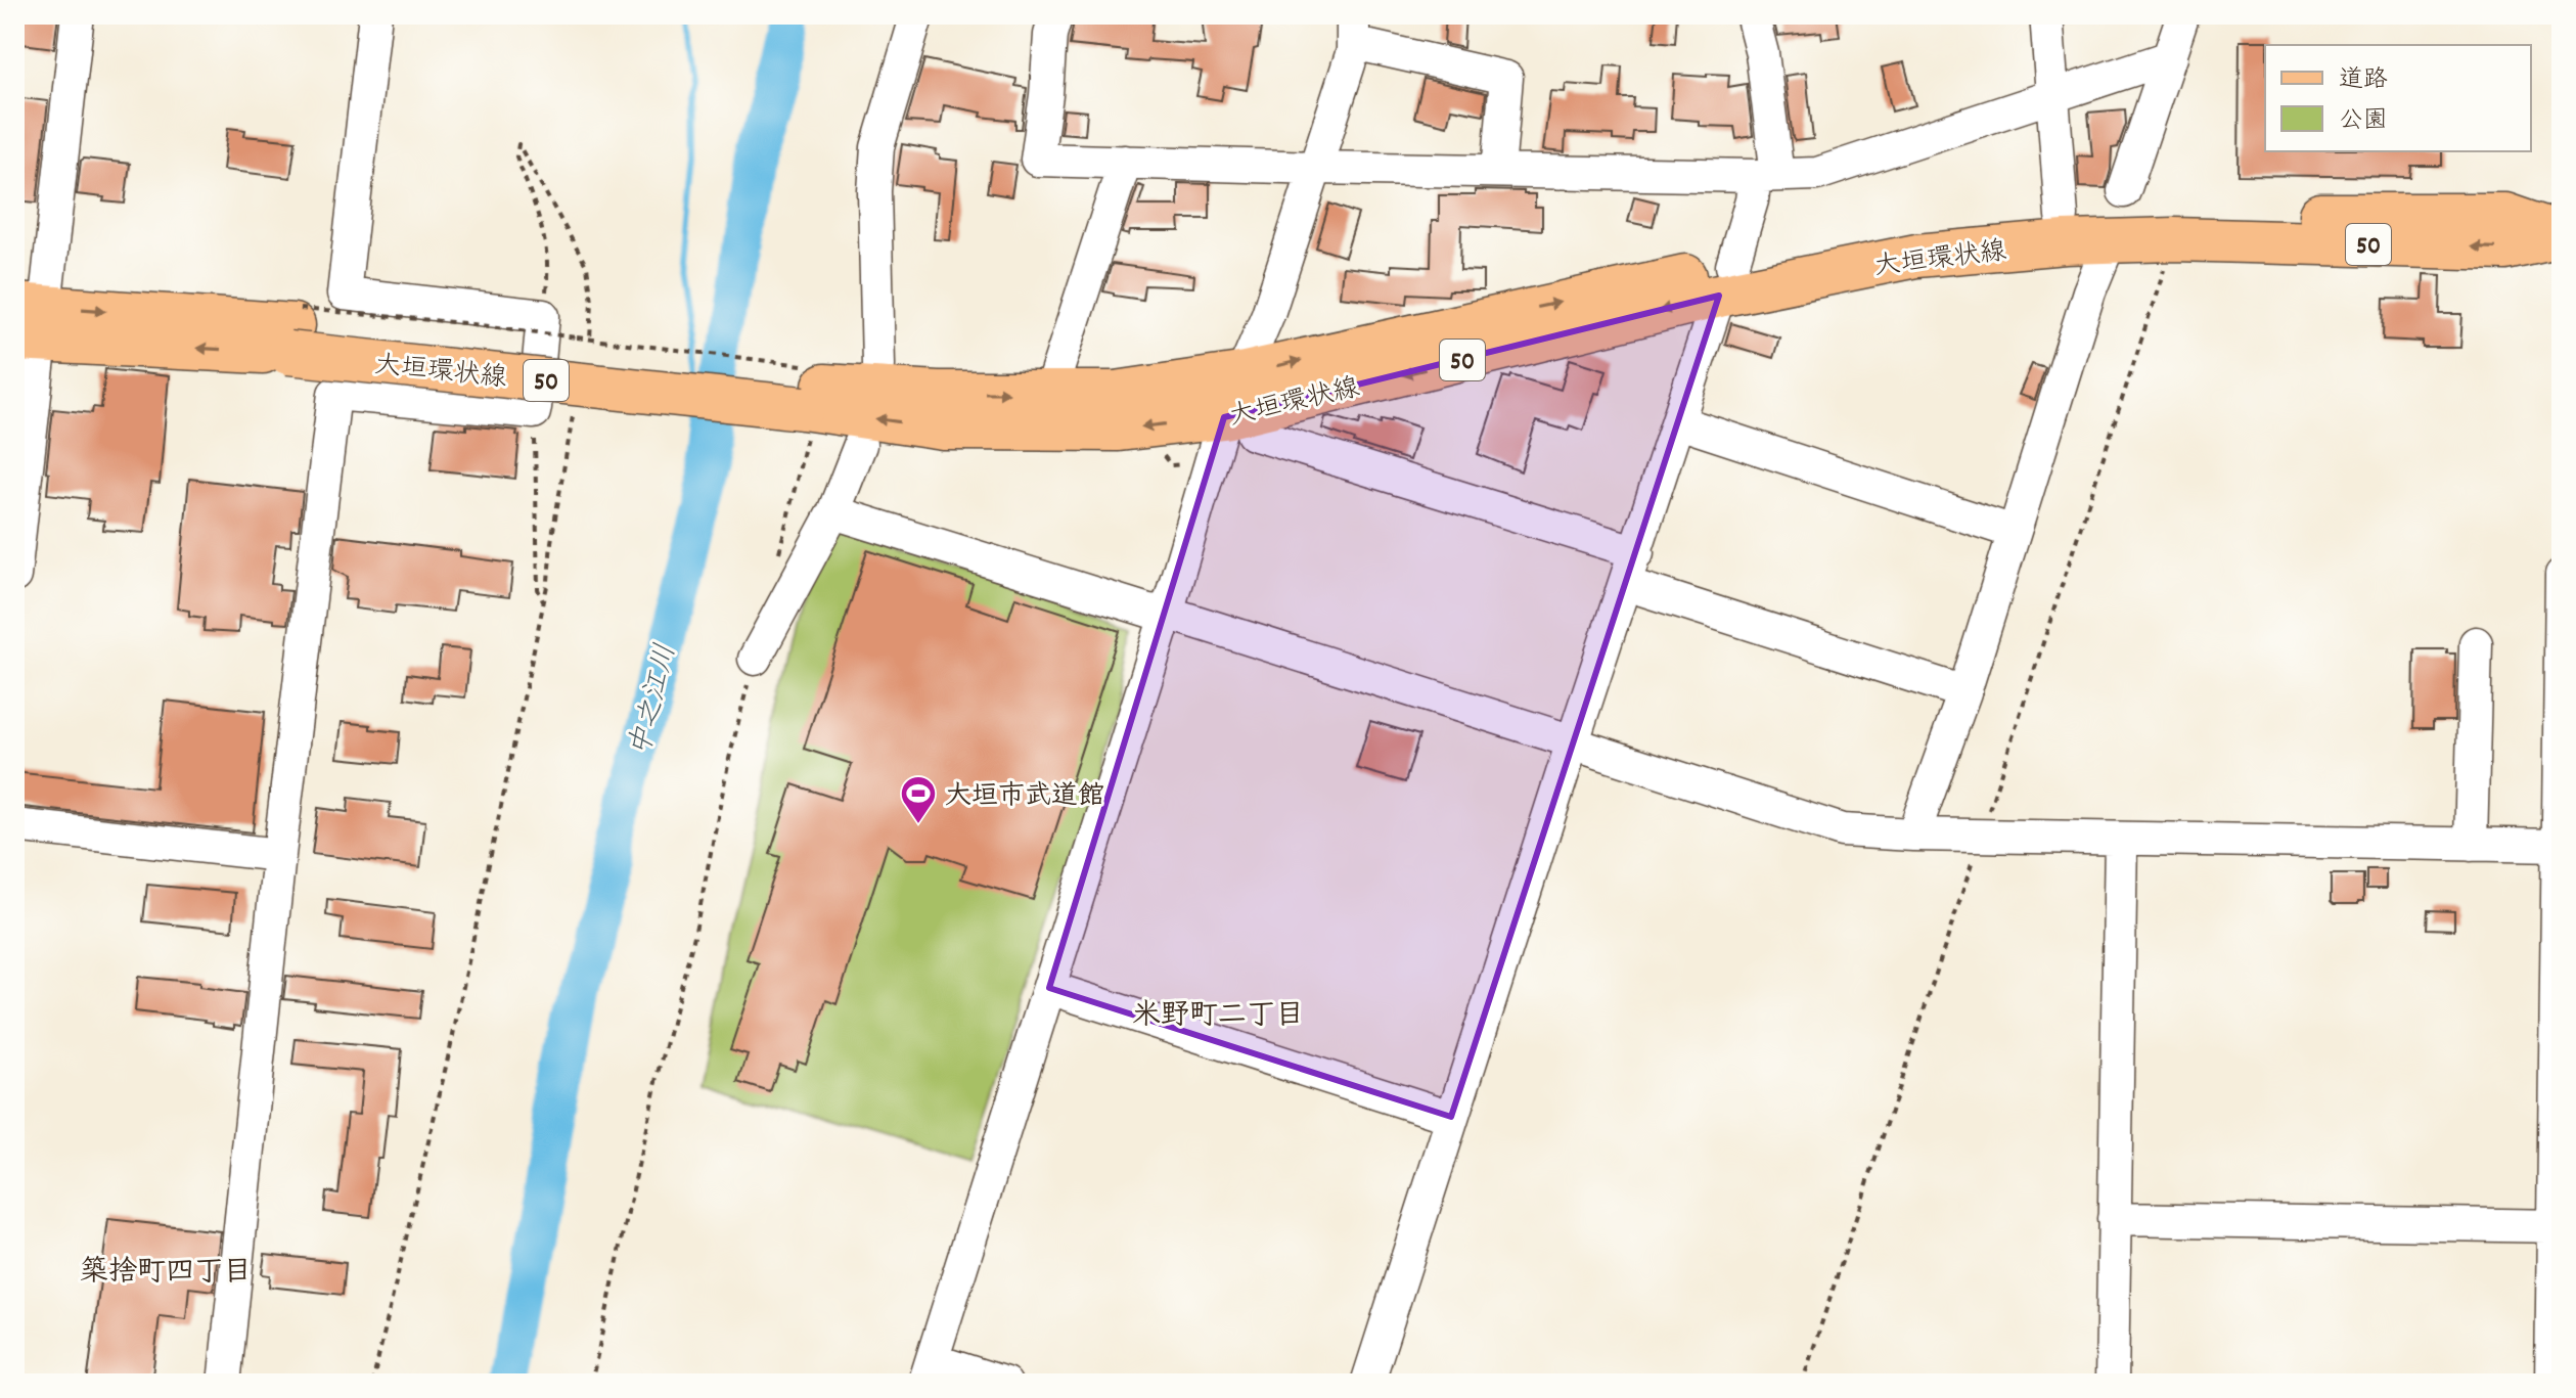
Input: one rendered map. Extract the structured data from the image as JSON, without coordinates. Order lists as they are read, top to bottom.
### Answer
{
  "streets": {
    "main road": ["50", "大垣環状線"]
  },
  "districts": ["米野町二丁目", "築捨町四丁目"],
  "water": ["中之江川"],
  "places": {
    "sports": ["大垣市武道館"]
  },
  "legend": ["道路", "公園"]
}
